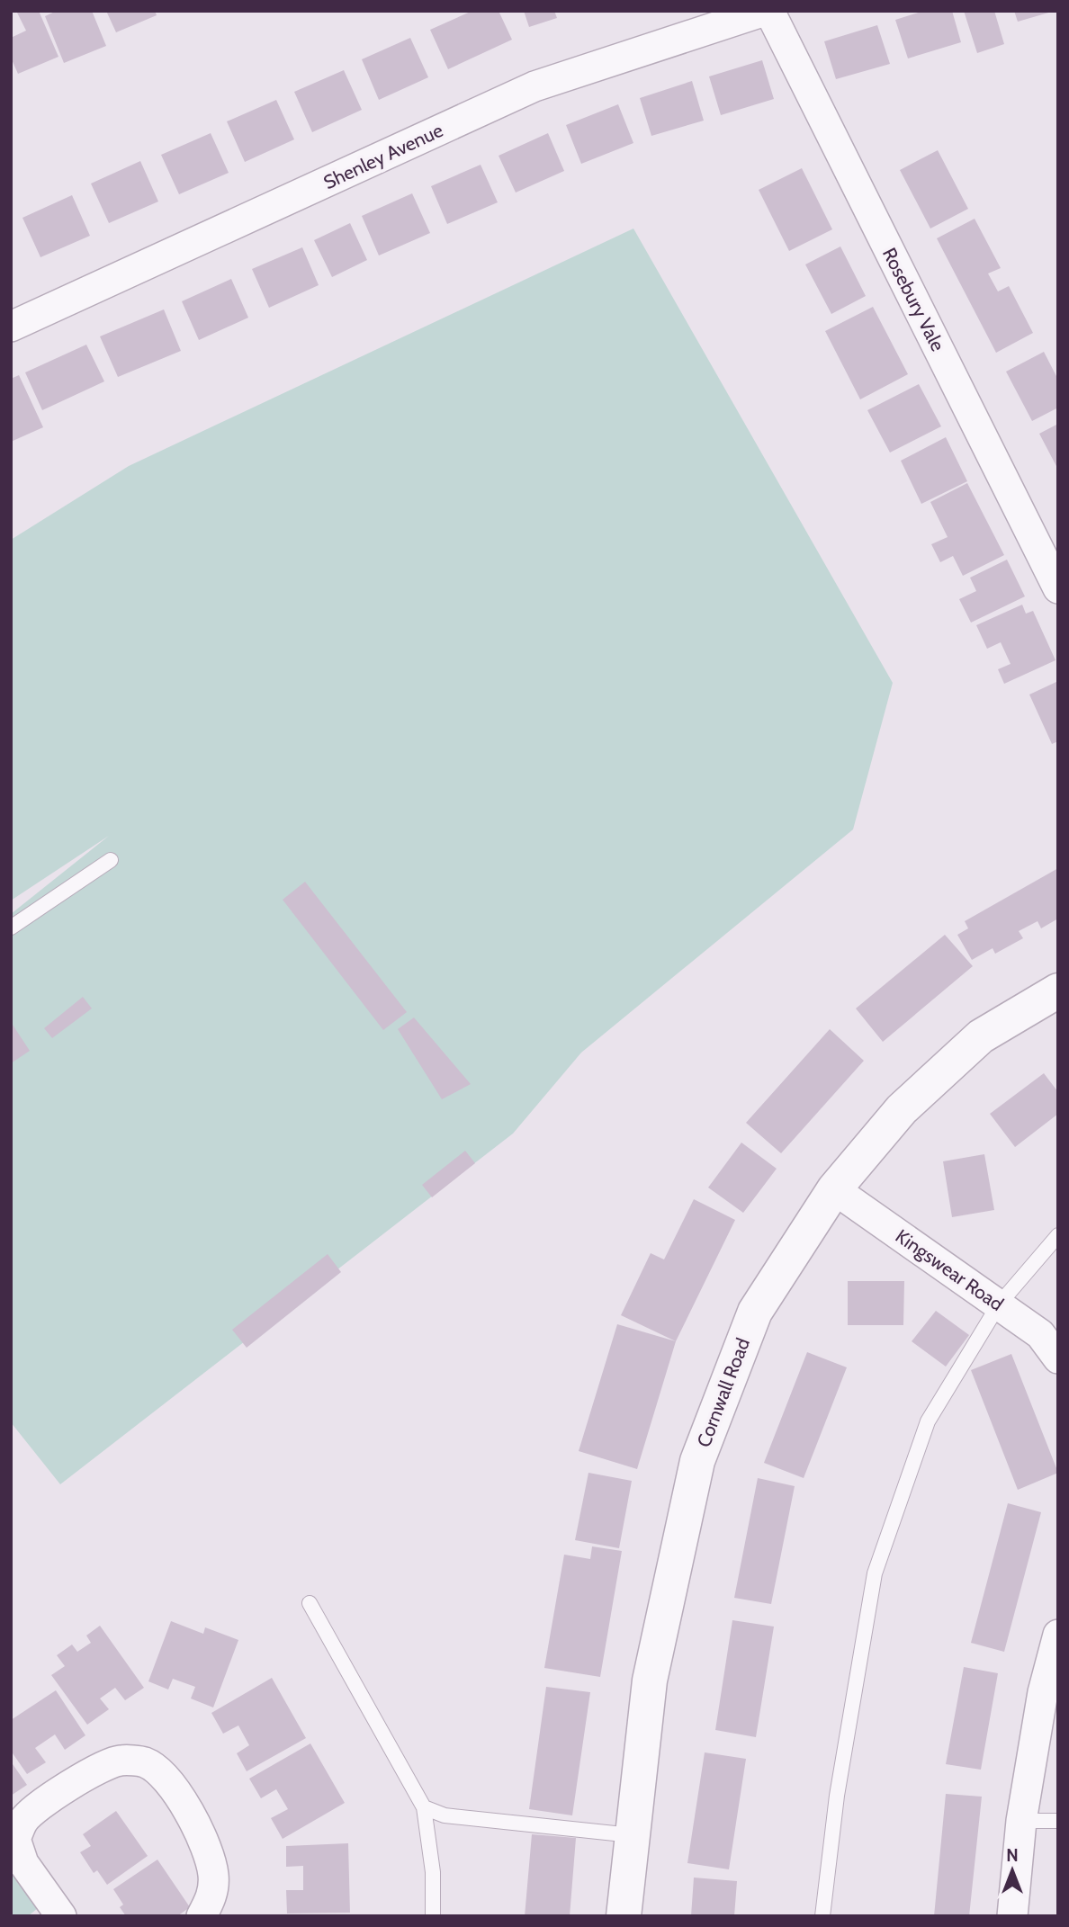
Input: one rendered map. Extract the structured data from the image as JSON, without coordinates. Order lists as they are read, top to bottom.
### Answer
{
  "streets": {
    "street": [
      "Shenley Avenue",
      "Rosebury Vale",
      "Kingswear Road",
      "Cornwall Road"
    ]
  },
  "crossings": [
    ["Shenley Avenue", "Rosebury Vale"],
    ["Kingswear Road", "Cornwall Road"]
  ],
  "north": "top"
}
